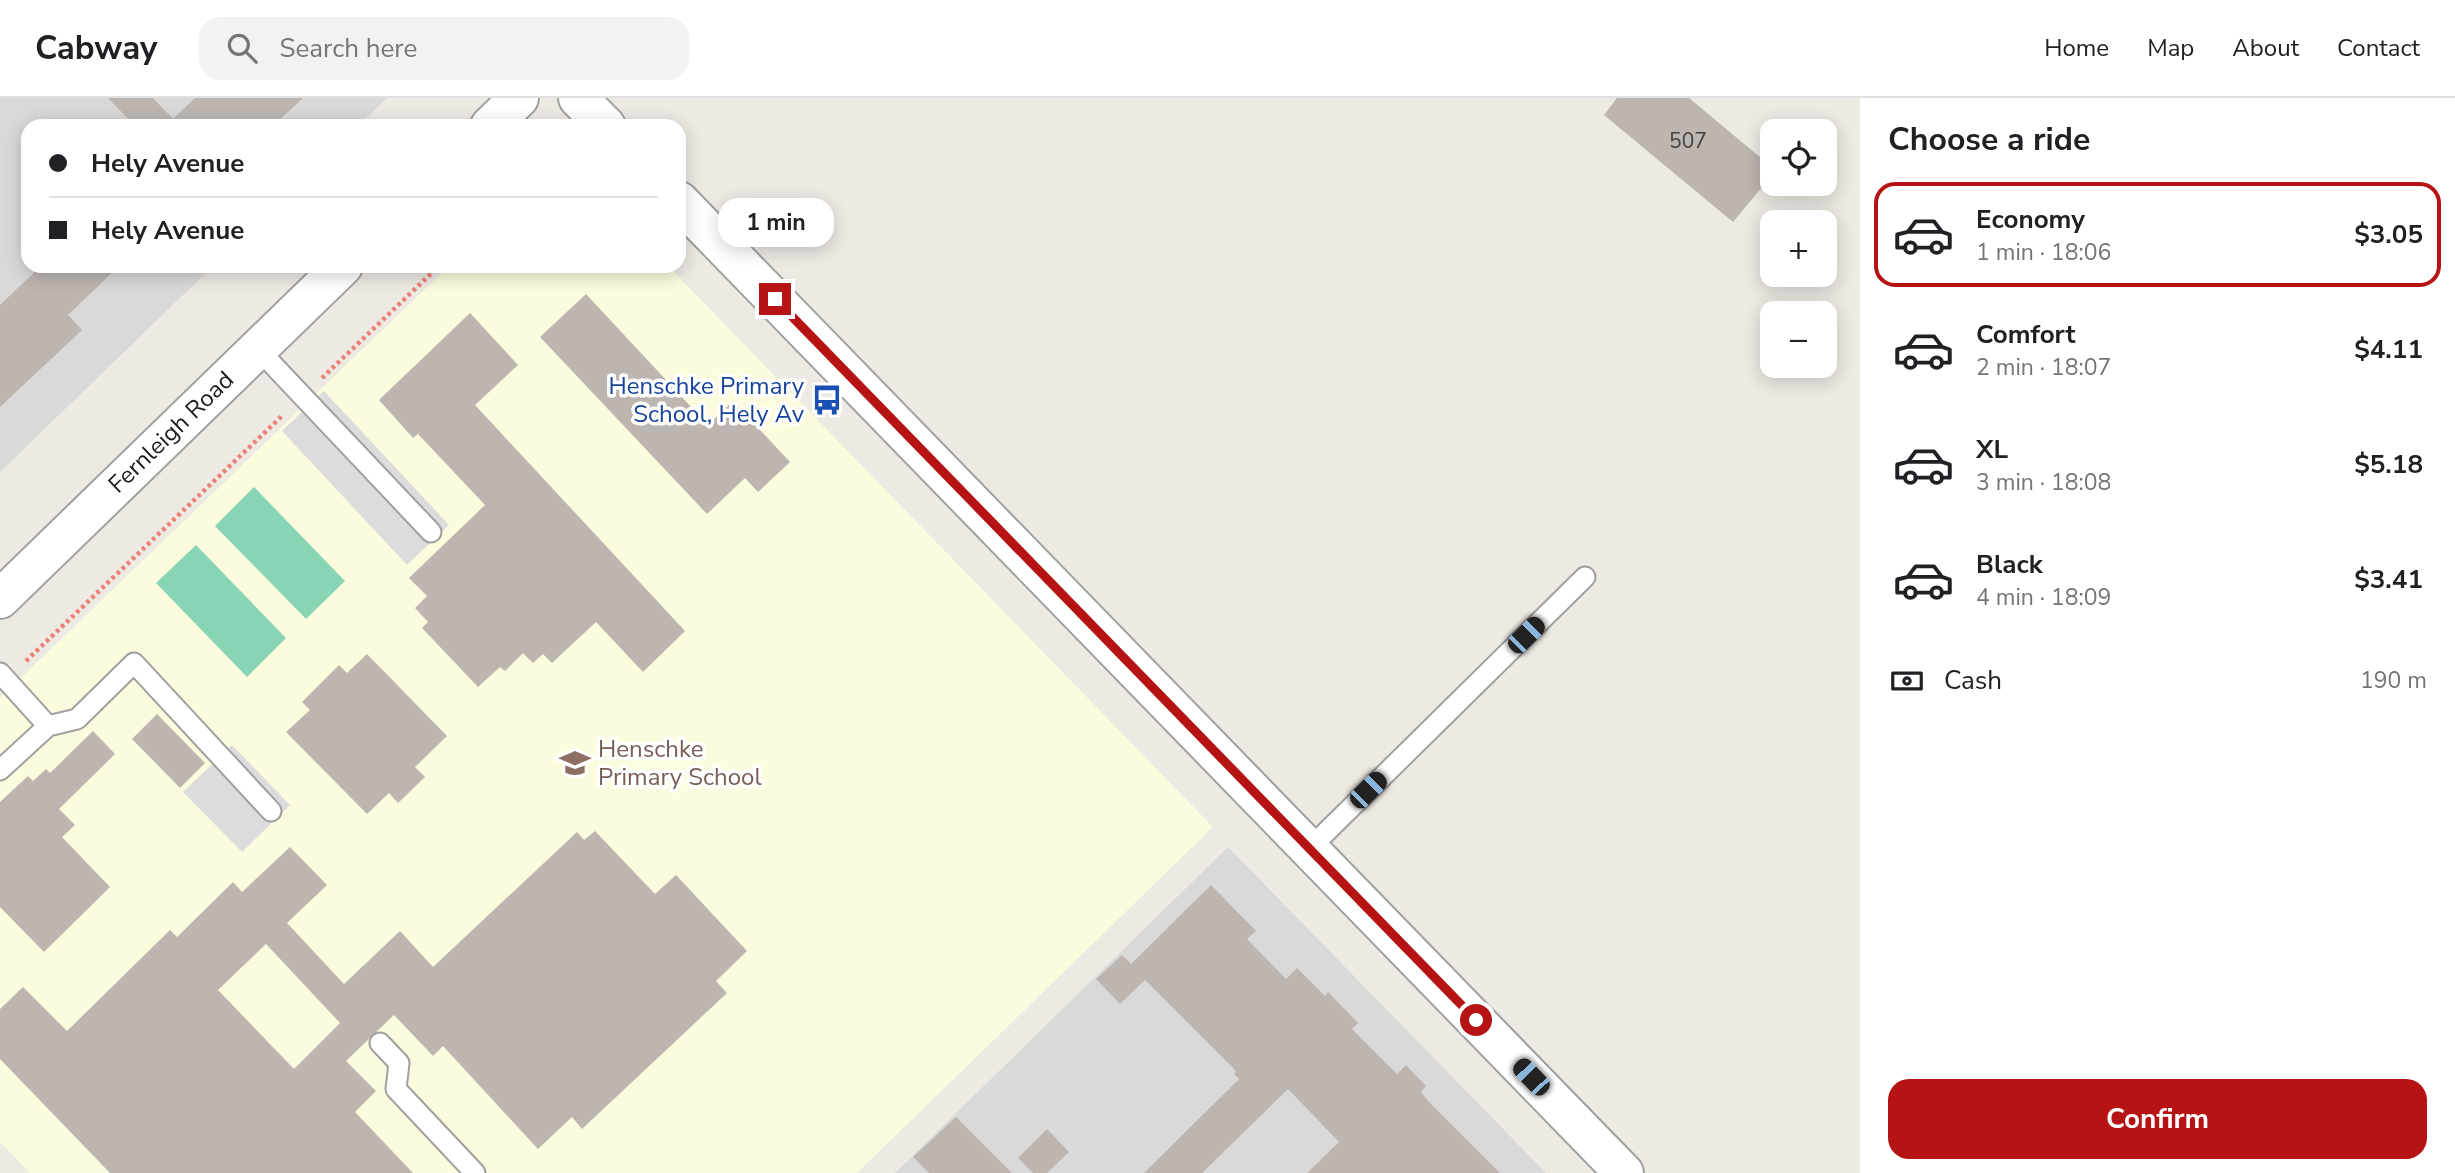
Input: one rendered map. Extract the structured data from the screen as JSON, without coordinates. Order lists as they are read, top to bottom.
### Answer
{
  "streets": {
    "street": ["Fernleigh Road"]
  },
  "places": {
    "bus stop": ["Henschke Primary School, Hely Av"],
    "school or university": ["Henschke Primary School"]
  },
  "house_numbers": ["507"],
  "page": {
    "header": "Cabway",
    "search": "Search here",
    "nav": [
      "Home",
      "Map",
      "About",
      "Contact"
    ],
    "heading": "Choose a ride",
    "map_buttons": ["+", "−"],
    "banner": ["Hely Avenue", "Hely Avenue"],
    "list": [
      {
        "name": "Economy",
        "note": "1 min · 18:06",
        "value": "$3.05"
      },
      {
        "name": "Comfort",
        "note": "2 min · 18:07",
        "value": "$4.11"
      },
      {
        "name": "XL",
        "note": "3 min · 18:08",
        "value": "$5.18"
      },
      {
        "name": "Black",
        "note": "4 min · 18:09",
        "value": "$3.41"
      }
    ],
    "bubble": "1 min",
    "pay": ["Cash", "190 m"],
    "buttons": "Confirm"
  }
}
